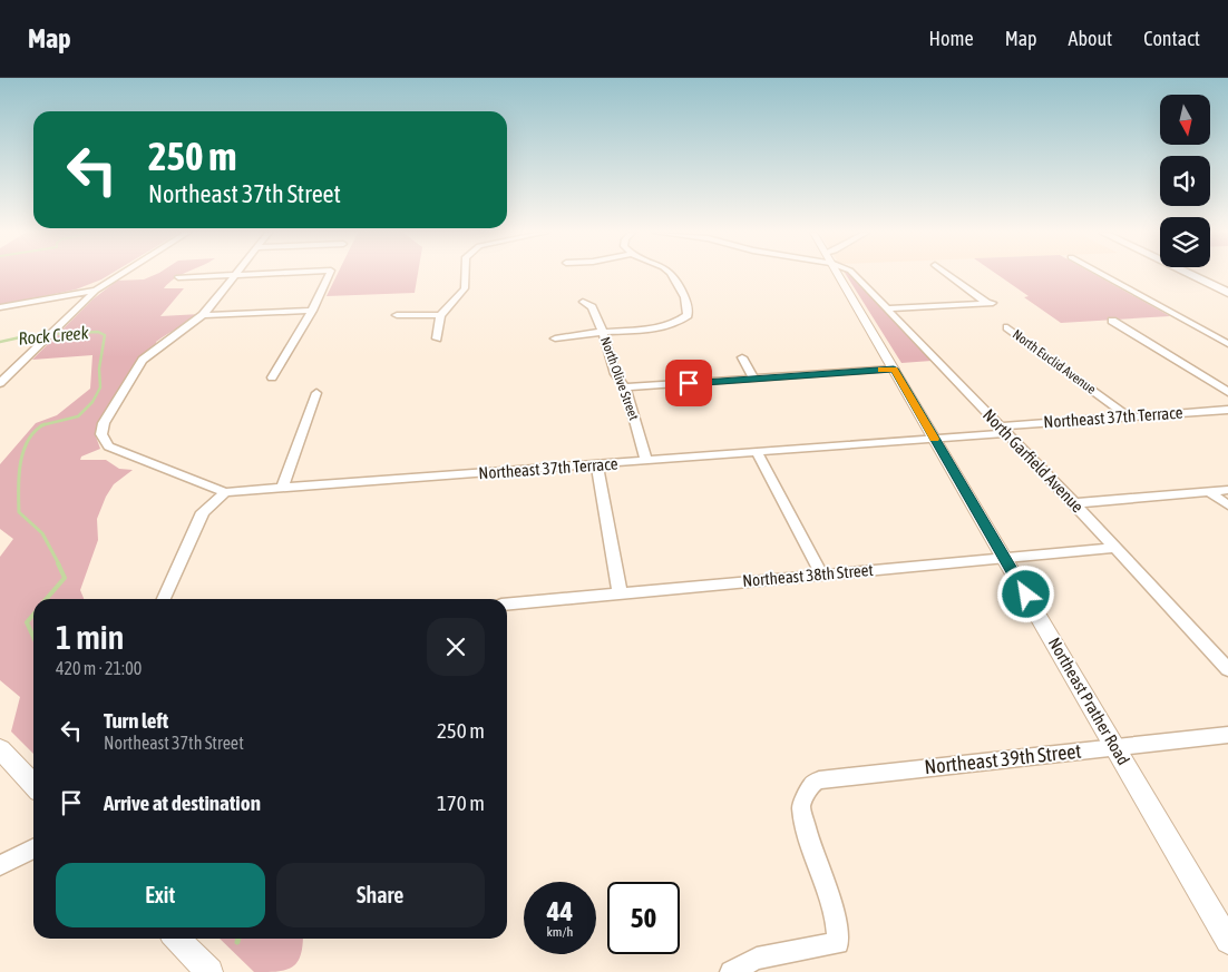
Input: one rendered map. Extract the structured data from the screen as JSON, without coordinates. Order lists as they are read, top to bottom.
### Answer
{
  "streets": {
    "main road": ["Northeast Prather Road"],
    "street": [
      "North Euclid Avenue",
      "North Olive Street",
      "Northeast 37th Terrace",
      "North Garfield Avenue",
      "Northeast 38th Street",
      "Northeast 39th Street"
    ]
  },
  "crossings": [
    ["North Euclid Avenue", "Northeast 37th Terrace"],
    ["North Olive Street", "Northeast 37th Terrace"],
    ["Northeast 37th Terrace", "North Garfield Avenue"],
    ["Northeast 37th Terrace", "Northeast Prather Road"],
    ["North Garfield Avenue", "Northeast 38th Street"],
    ["Northeast 38th Street", "Northeast Prather Road"],
    ["Northeast Prather Road", "Northeast 39th Street"]
  ],
  "water": ["Rock Creek"],
  "north": "bottom",
  "page": {
    "header": "Map",
    "nav": [
      "Home",
      "Map",
      "About",
      "Contact"
    ],
    "turn": ["250 m", "Northeast 37th Street"],
    "heading": ["1 min", "420 m · 21:00"],
    "list": [
      {
        "name": "Turn left",
        "note": "Northeast 37th Street",
        "value": "250 m"
      },
      {
        "name": "Arrive at destination",
        "value": "170 m"
      }
    ],
    "buttons": ["Exit", "Share"],
    "speed": "44 km/h",
    "limit": "50"
  }
}
